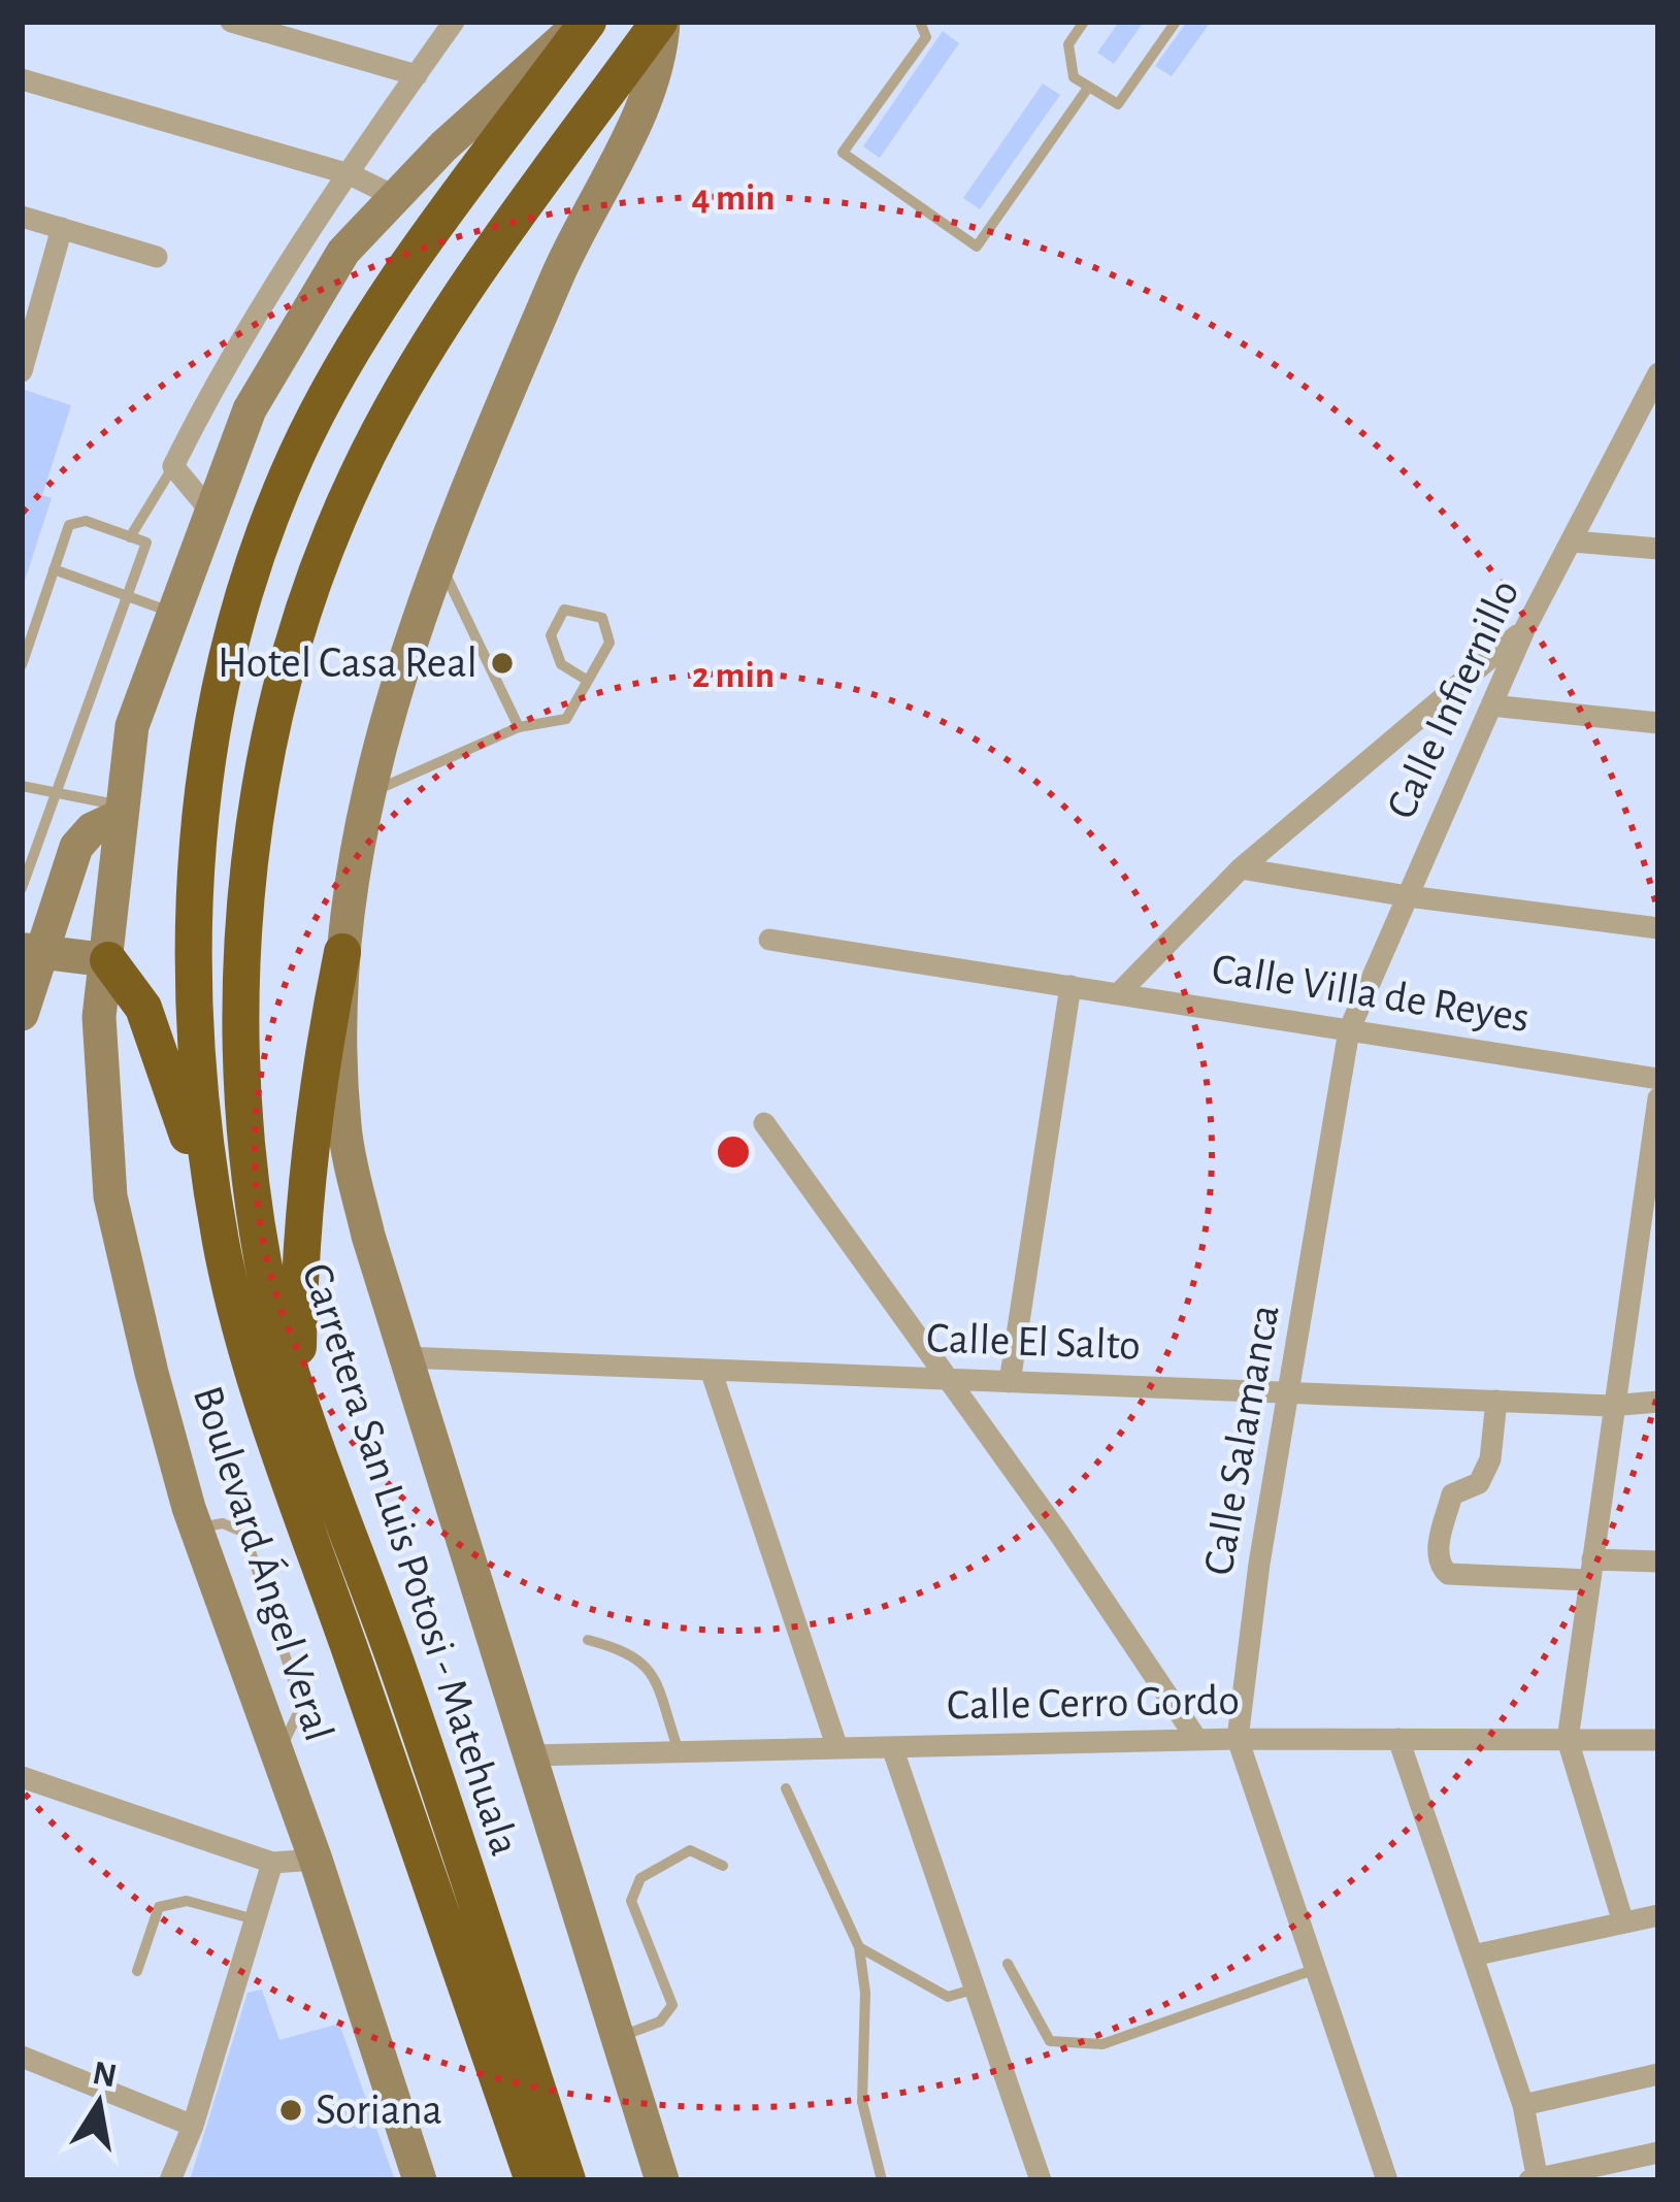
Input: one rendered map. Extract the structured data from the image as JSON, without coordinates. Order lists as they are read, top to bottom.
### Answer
{
  "streets": {
    "highway": ["Carretera San Luis Potosi - Matehuala"],
    "street": [
      "Calle Infiernillo",
      "Calle Villa de Reyes",
      "Calle El Salto",
      "Calle Salamanca",
      "Boulevard Ángel Veral",
      "Calle Cerro Gordo"
    ]
  },
  "crossings": [
    ["Calle Infiernillo", "Calle Villa de Reyes"],
    ["Calle Infiernillo", "Calle Salamanca"],
    ["Calle Villa de Reyes", "Calle Salamanca"],
    ["Calle El Salto", "Calle Salamanca"],
    ["Calle Salamanca", "Calle Cerro Gordo"],
    ["Carretera San Luis Potosi - Matehuala", "Boulevard Ángel Veral"]
  ],
  "places": ["Hotel Casa Real", "Soriana"],
  "north": "top",
  "rings": ["4 min", "2 min"]
}
